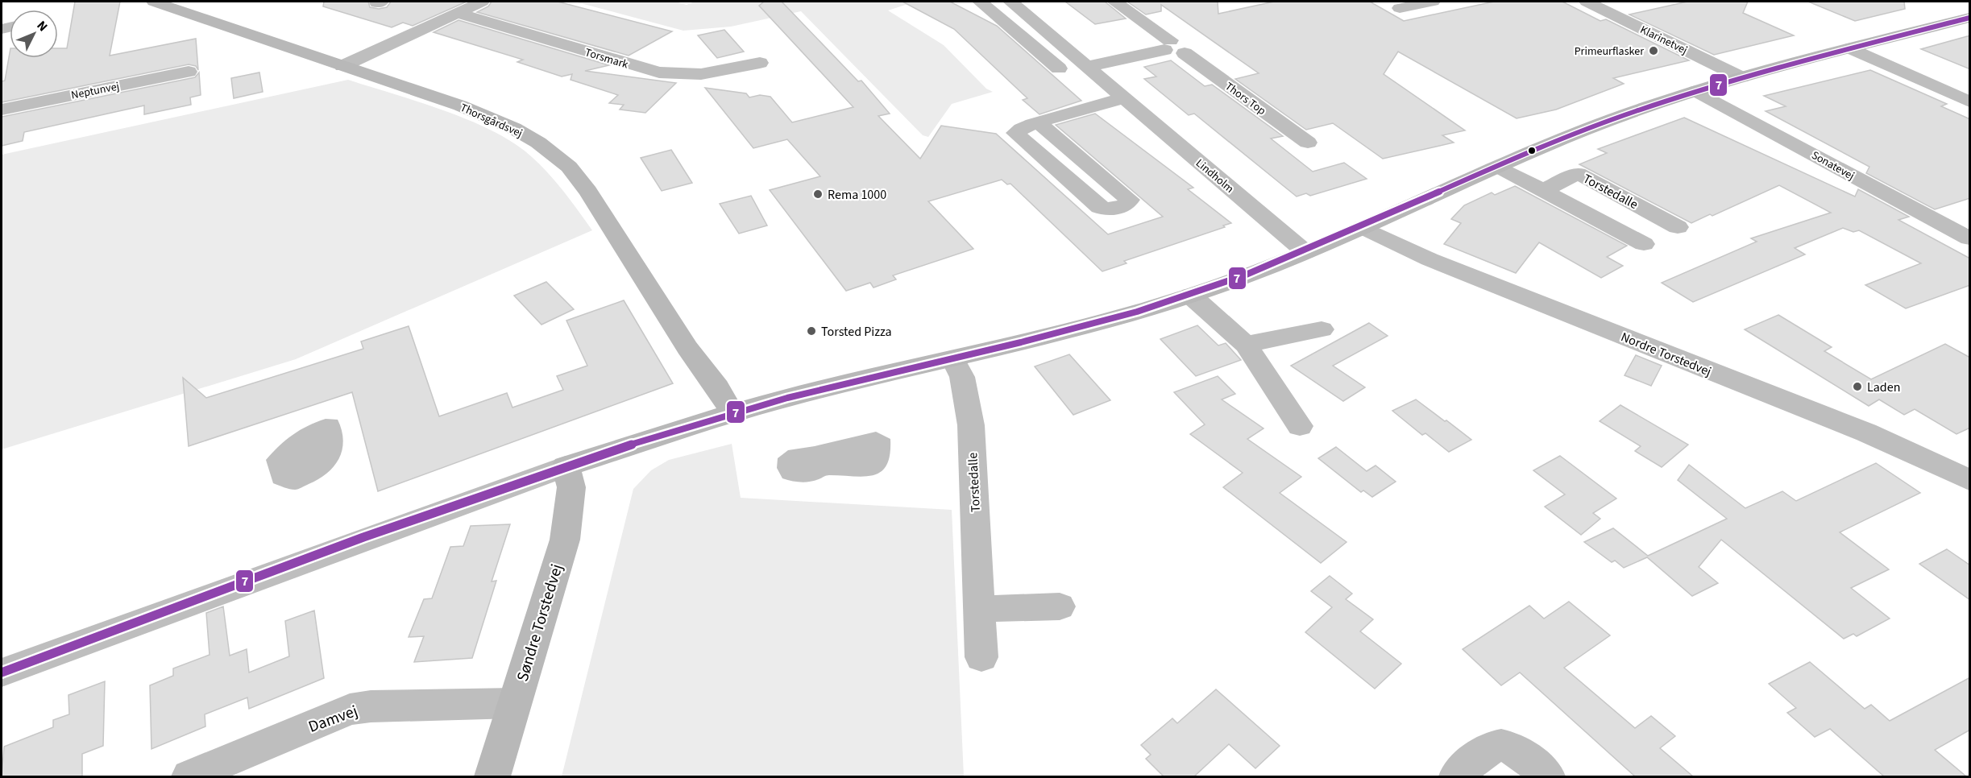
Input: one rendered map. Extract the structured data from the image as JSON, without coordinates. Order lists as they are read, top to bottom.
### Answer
{
  "streets": {
    "street": [
      "Klarinetvej",
      "Torsmark",
      "Neptunvej",
      "Thors Top",
      "Thorsgårdsvej",
      "Sonatevej",
      "Lindholm",
      "Torstedalle",
      "Nordre Torstedvej",
      "Søndre Torstedvej",
      "Damvej"
    ]
  },
  "crossings": [
    ["Søndre Torstedvej", "Damvej"]
  ],
  "places": [
    "Primeurflasker",
    "Rema 1000",
    "Torsted Pizza",
    "Laden"
  ],
  "lines": ["transit line 7"],
  "north": "top right"
}
